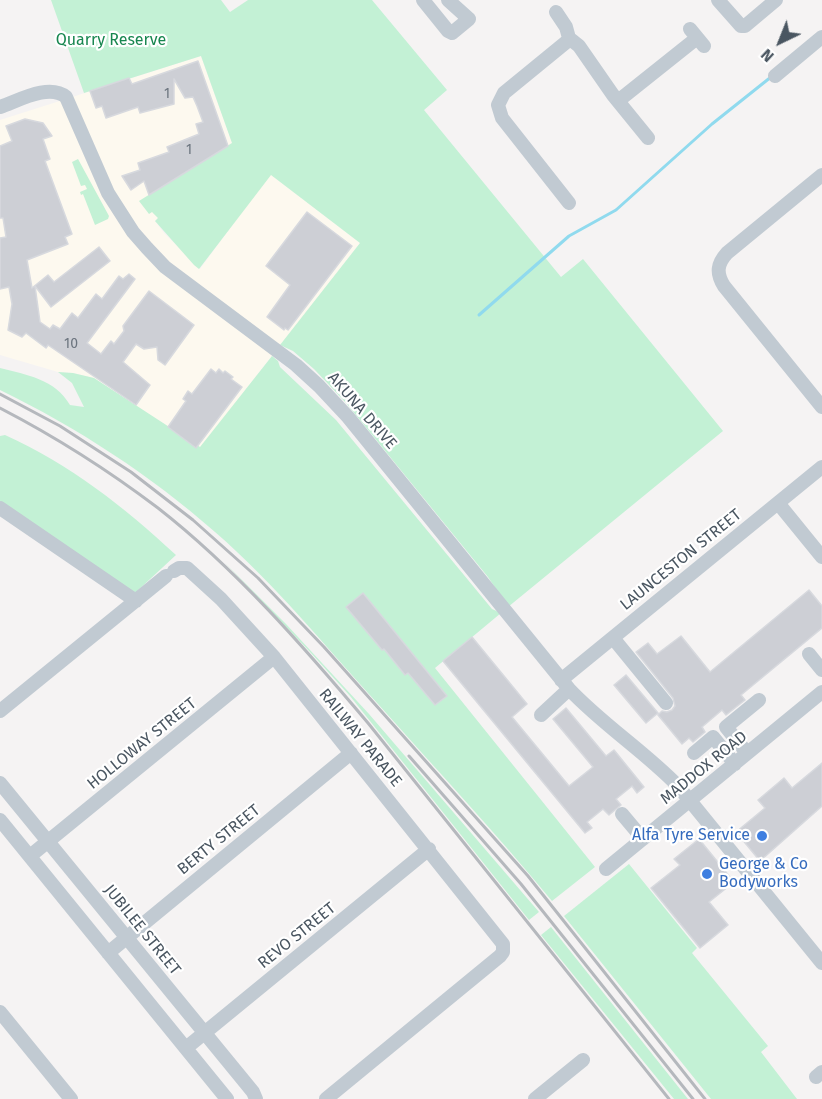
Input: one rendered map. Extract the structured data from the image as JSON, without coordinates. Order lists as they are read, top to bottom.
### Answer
{
  "streets": {
    "street": [
      "AKUNA DRIVE",
      "LAUNCESTON STREET",
      "RAILWAY PARADE",
      "HOLLOWAY STREET",
      "MADDOX ROAD",
      "BERTY STREET",
      "JUBILEE STREET",
      "REVO STREET"
    ]
  },
  "crossings": [
    ["AKUNA DRIVE", "LAUNCESTON STREET"],
    ["AKUNA DRIVE", "MADDOX ROAD"],
    ["RAILWAY PARADE", "HOLLOWAY STREET"],
    ["RAILWAY PARADE", "BERTY STREET"],
    ["RAILWAY PARADE", "REVO STREET"],
    ["HOLLOWAY STREET", "JUBILEE STREET"],
    ["BERTY STREET", "JUBILEE STREET"],
    ["JUBILEE STREET", "REVO STREET"]
  ],
  "parks": ["Quarry Reserve"],
  "places": ["Alfa Tyre Service", "George & Co Bodyworks"],
  "house_numbers": ["1", "1", "10"],
  "north": "bottom left"
}
